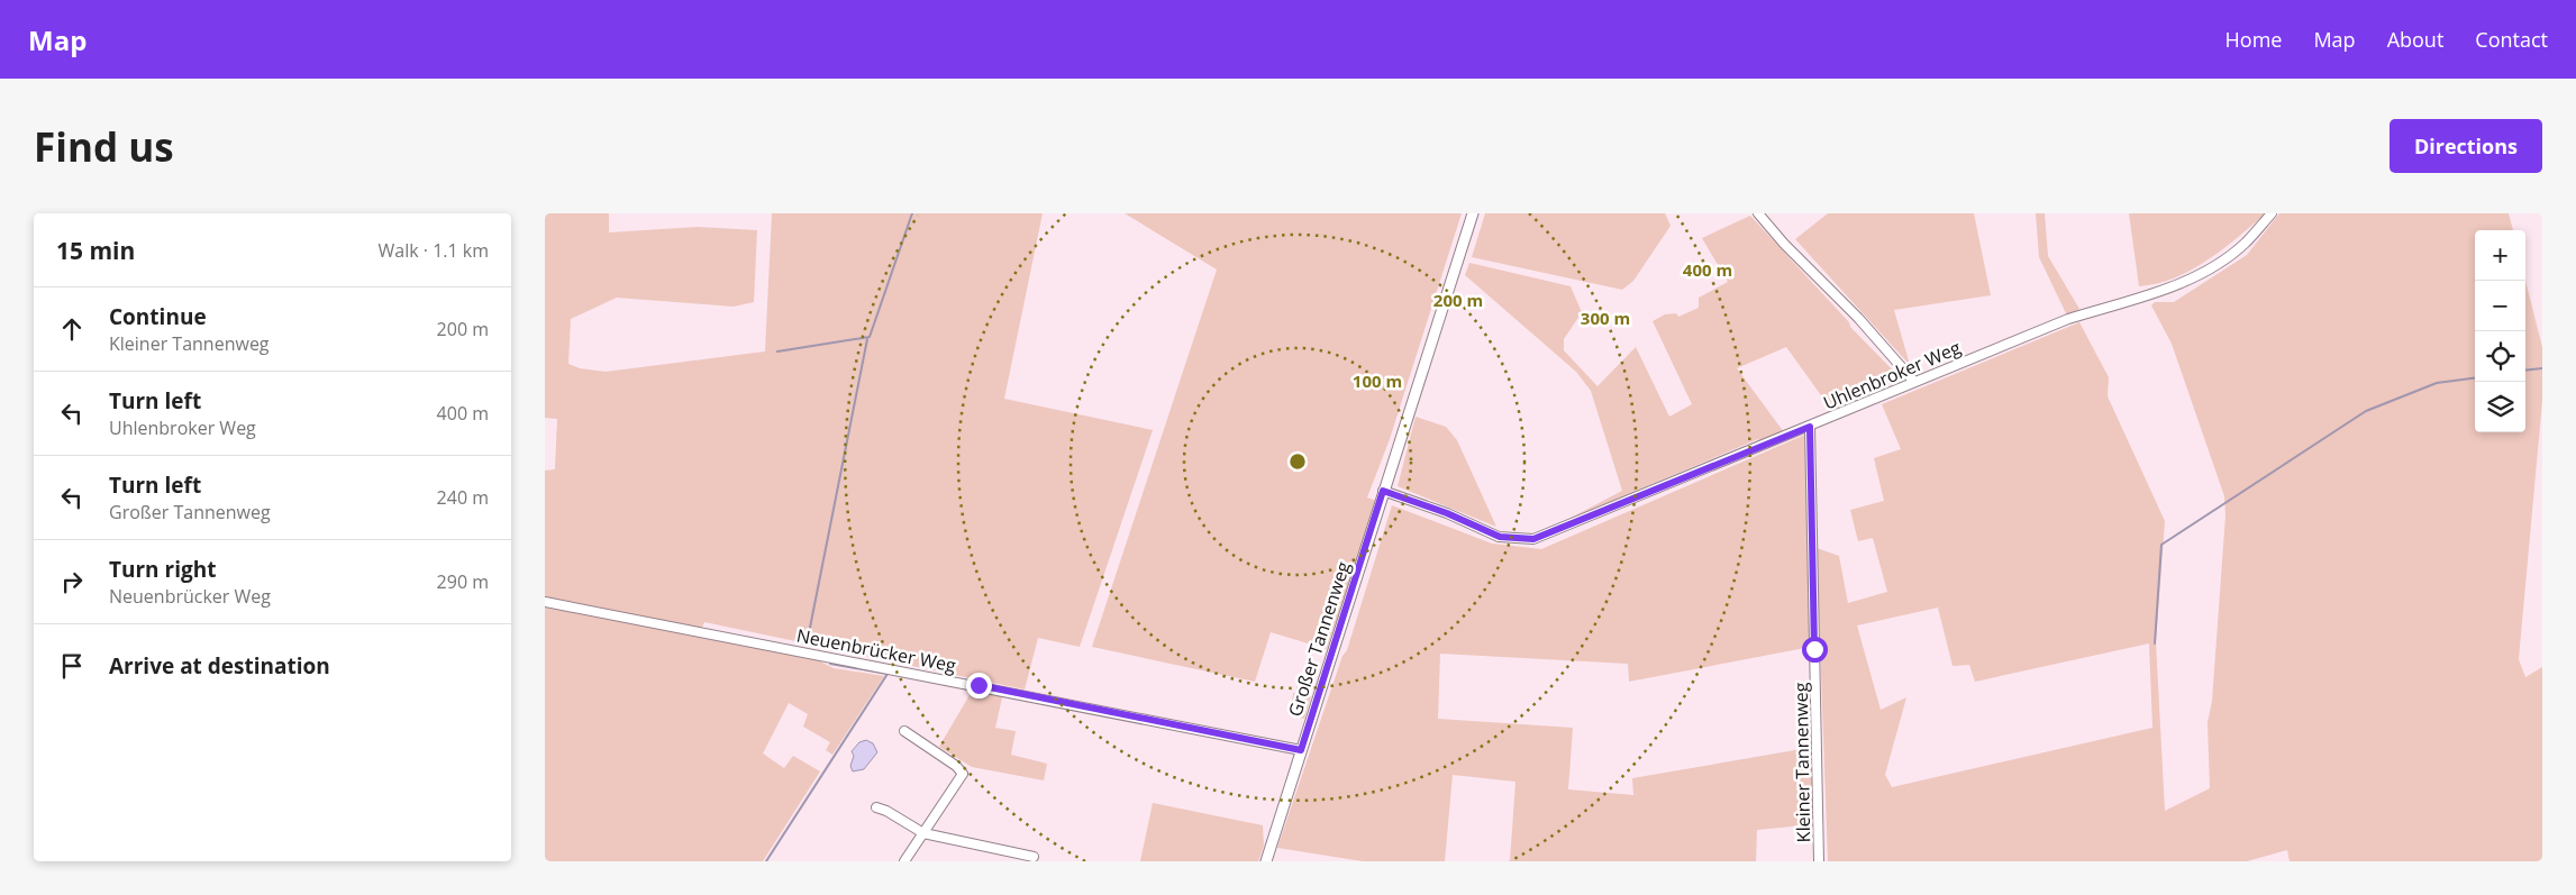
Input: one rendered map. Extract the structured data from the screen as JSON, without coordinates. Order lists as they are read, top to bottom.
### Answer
{
  "streets": {
    "street": [
      "Uhlenbroker Weg",
      "Großer Tannenweg",
      "Neuenbrücker Weg",
      "Kleiner Tannenweg"
    ]
  },
  "crossings": [
    ["Uhlenbroker Weg", "Großer Tannenweg"],
    ["Uhlenbroker Weg", "Kleiner Tannenweg"],
    ["Großer Tannenweg", "Neuenbrücker Weg"]
  ],
  "page": {
    "header": "Map",
    "nav": [
      "Home",
      "Map",
      "About",
      "Contact"
    ],
    "buttons": "Directions",
    "title": "Find us",
    "heading": ["15 min", "Walk · 1.1 km"],
    "map_buttons": ["+", "−"],
    "list": [
      ["Continue", "Kleiner Tannenweg", "200 m"],
      ["Turn left", "Uhlenbroker Weg", "400 m"],
      ["Turn left", "Großer Tannenweg", "240 m"],
      ["Turn right", "Neuenbrücker Weg", "290 m"],
      "Arrive at destination"
    ]
  },
  "rings": [
    "400 m",
    "200 m",
    "300 m",
    "100 m"
  ]
}
